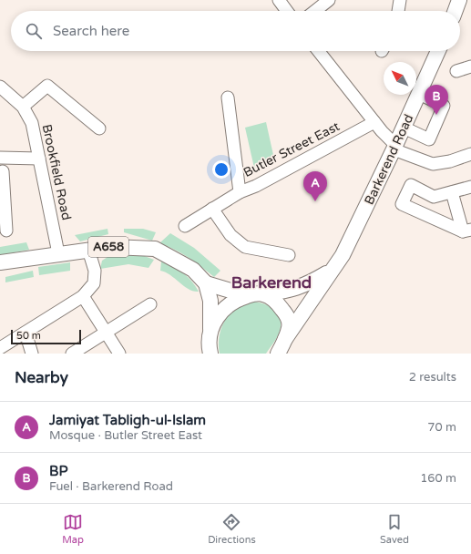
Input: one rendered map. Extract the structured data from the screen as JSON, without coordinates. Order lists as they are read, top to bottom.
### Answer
{
  "streets": {
    "main road": ["Barkerend Road", "A658"],
    "street": ["Butler Street East", "Brookfield Road"]
  },
  "crossings": [
    ["Brookfield Road", "A658"]
  ],
  "districts": ["Barkerend"],
  "scale_bar": "50 m",
  "north": "top left",
  "page": {
    "search": "Search here",
    "pins": ["B", "A"],
    "scale": "50 m",
    "heading": ["Nearby", "2 results"],
    "list": [
      {
        "mark": "A",
        "name": "Jamiyat Tabligh-ul-Islam",
        "note": "Mosque · Butler Street East",
        "value": "70 m"
      },
      {
        "mark": "B",
        "name": "BP",
        "note": "Fuel · Barkerend Road",
        "value": "160 m"
      }
    ],
    "nav": ["Map", "Directions", "Saved"]
  }
}
